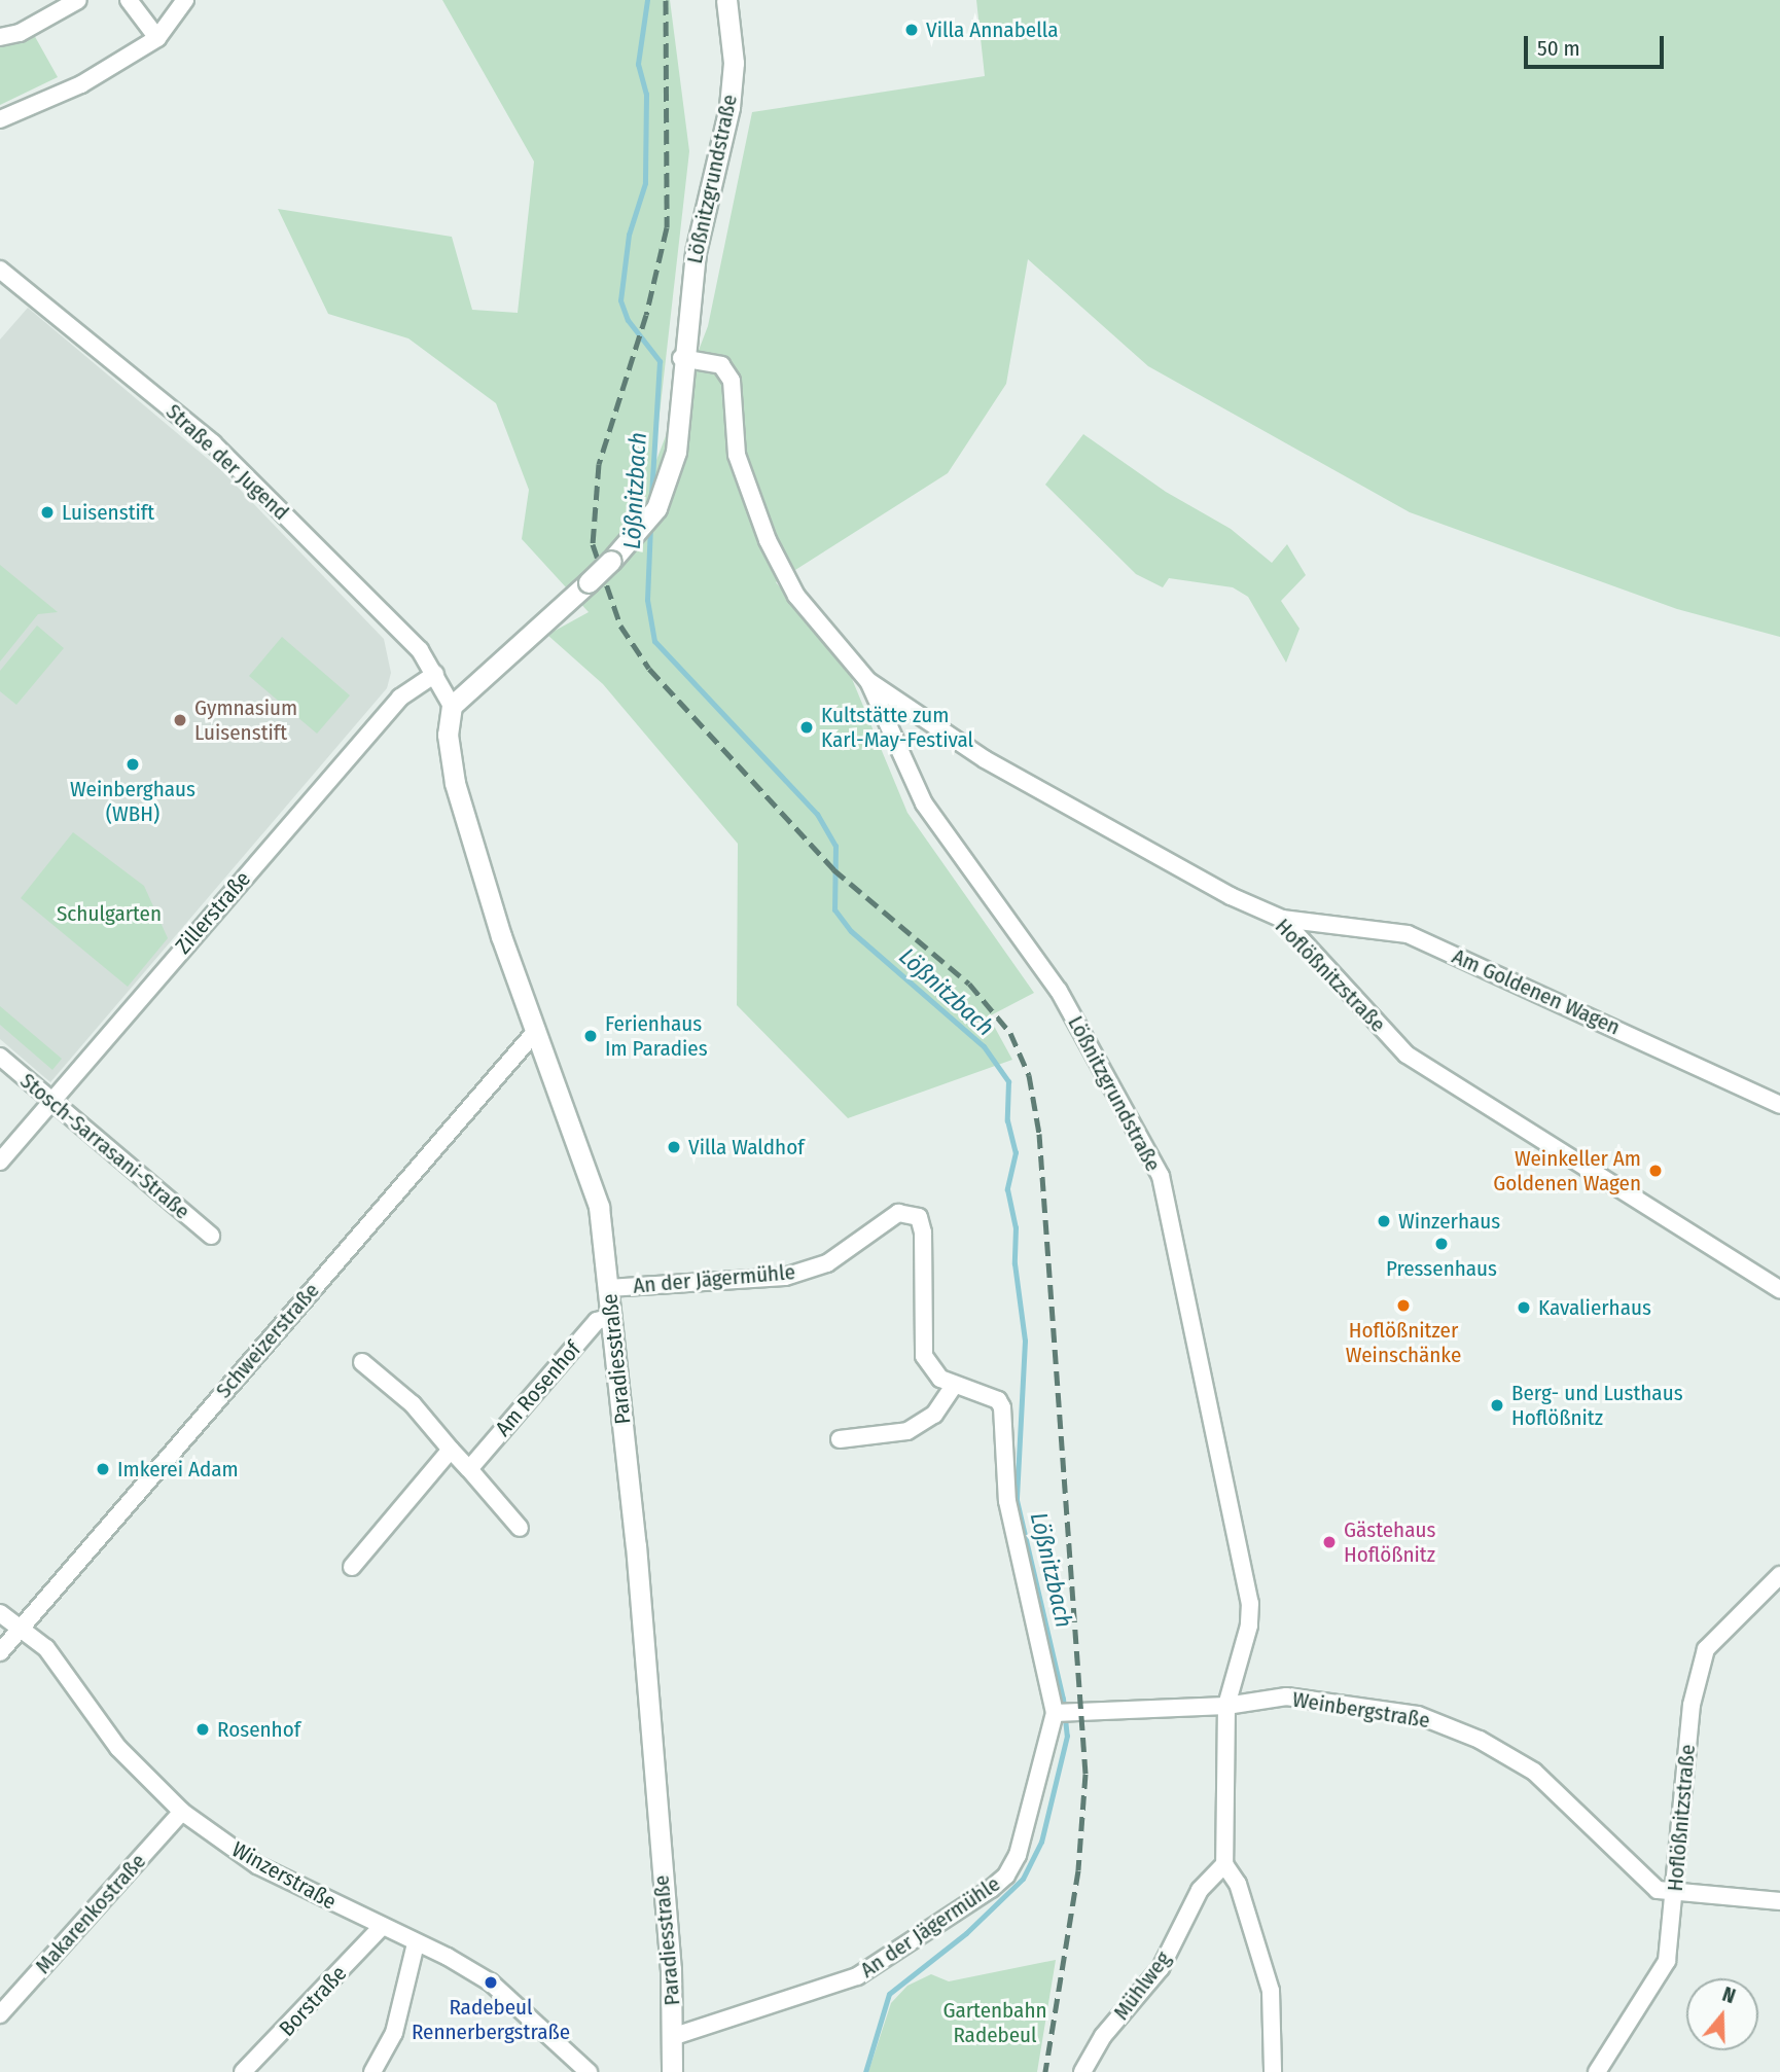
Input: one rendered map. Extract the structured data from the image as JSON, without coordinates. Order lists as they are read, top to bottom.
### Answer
{
  "streets": {
    "street": [
      "Lößnitzgrundstraße",
      "Straße der Jugend",
      "Zillerstraße",
      "Hoflößnitzstraße",
      "Am Goldenen Wagen",
      "Stosch-Sarrasani-Straße",
      "An der Jägermühle",
      "Schweizerstraße",
      "Paradiesstraße",
      "Am Rosenhof",
      "Weinbergstraße",
      "Winzerstraße",
      "Makarenkostraße",
      "Mühlweg",
      "Borstraße"
    ]
  },
  "crossings": [
    ["Lößnitzgrundstraße", "Hoflößnitzstraße"],
    ["Lößnitzgrundstraße", "Paradiesstraße"],
    ["Lößnitzgrundstraße", "Weinbergstraße"],
    ["Lößnitzgrundstraße", "Mühlweg"],
    ["Straße der Jugend", "Zillerstraße"],
    ["Zillerstraße", "Stosch-Sarrasani-Straße"],
    ["Hoflößnitzstraße", "Am Goldenen Wagen"],
    ["Hoflößnitzstraße", "Weinbergstraße"],
    ["An der Jägermühle", "Paradiesstraße"],
    ["An der Jägermühle", "Weinbergstraße"],
    ["Schweizerstraße", "Paradiesstraße"],
    ["Schweizerstraße", "Winzerstraße"],
    ["Paradiesstraße", "Am Rosenhof"],
    ["Winzerstraße", "Makarenkostraße"],
    ["Winzerstraße", "Borstraße"]
  ],
  "water": ["Lößnitzbach"],
  "parks": ["Schulgarten", "Gartenbahn Radebeul"],
  "places": [
    "Villa Annabella",
    "Luisenstift",
    "Gymnasium Luisenstift",
    "Kultstätte zum Karl-May-Festival",
    "Weinberghaus (WBH)",
    "Ferienhaus Im Paradies",
    "Villa Waldhof",
    "Weinkeller Am Goldenen Wagen",
    "Winzerhaus",
    "Pressenhaus",
    "Hoflößnitzer Weinschänke",
    "Kavalierhaus",
    "Berg- und Lusthaus Hoflößnitz",
    "Imkerei Adam",
    "Gästehaus Hoflößnitz",
    "Rosenhof",
    "Radebeul Rennerbergstraße"
  ],
  "scale_bar": "50 m",
  "north": "top"
}
